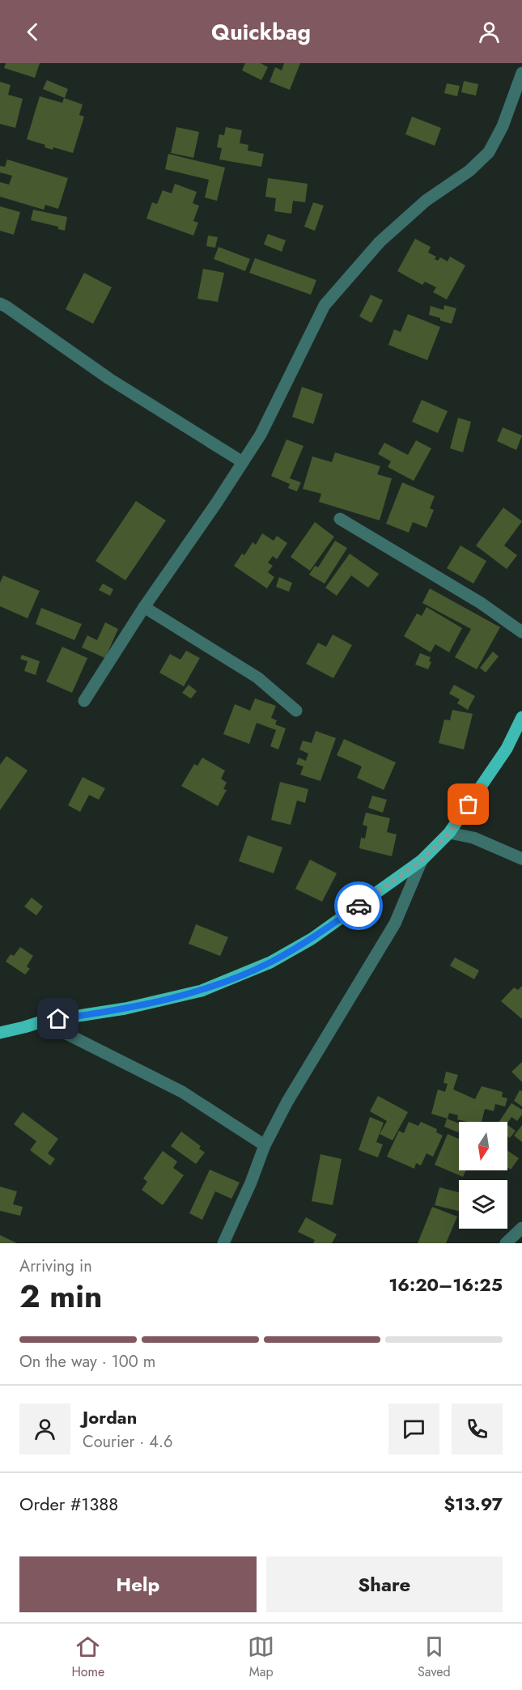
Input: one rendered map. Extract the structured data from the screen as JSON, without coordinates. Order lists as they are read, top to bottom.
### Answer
{
  "north": "bottom",
  "page": {
    "header": "Quickbag",
    "heading": ["2 min", "Arriving in", "16:20–16:25"],
    "panel": [
      "Jordan",
      "Courier · 4.6",
      "Order #1388",
      "$13.97"
    ],
    "bar": "On the way · 100 m",
    "buttons": ["Help", "Share"],
    "tabs": ["Home", "Map", "Saved"]
  }
}
